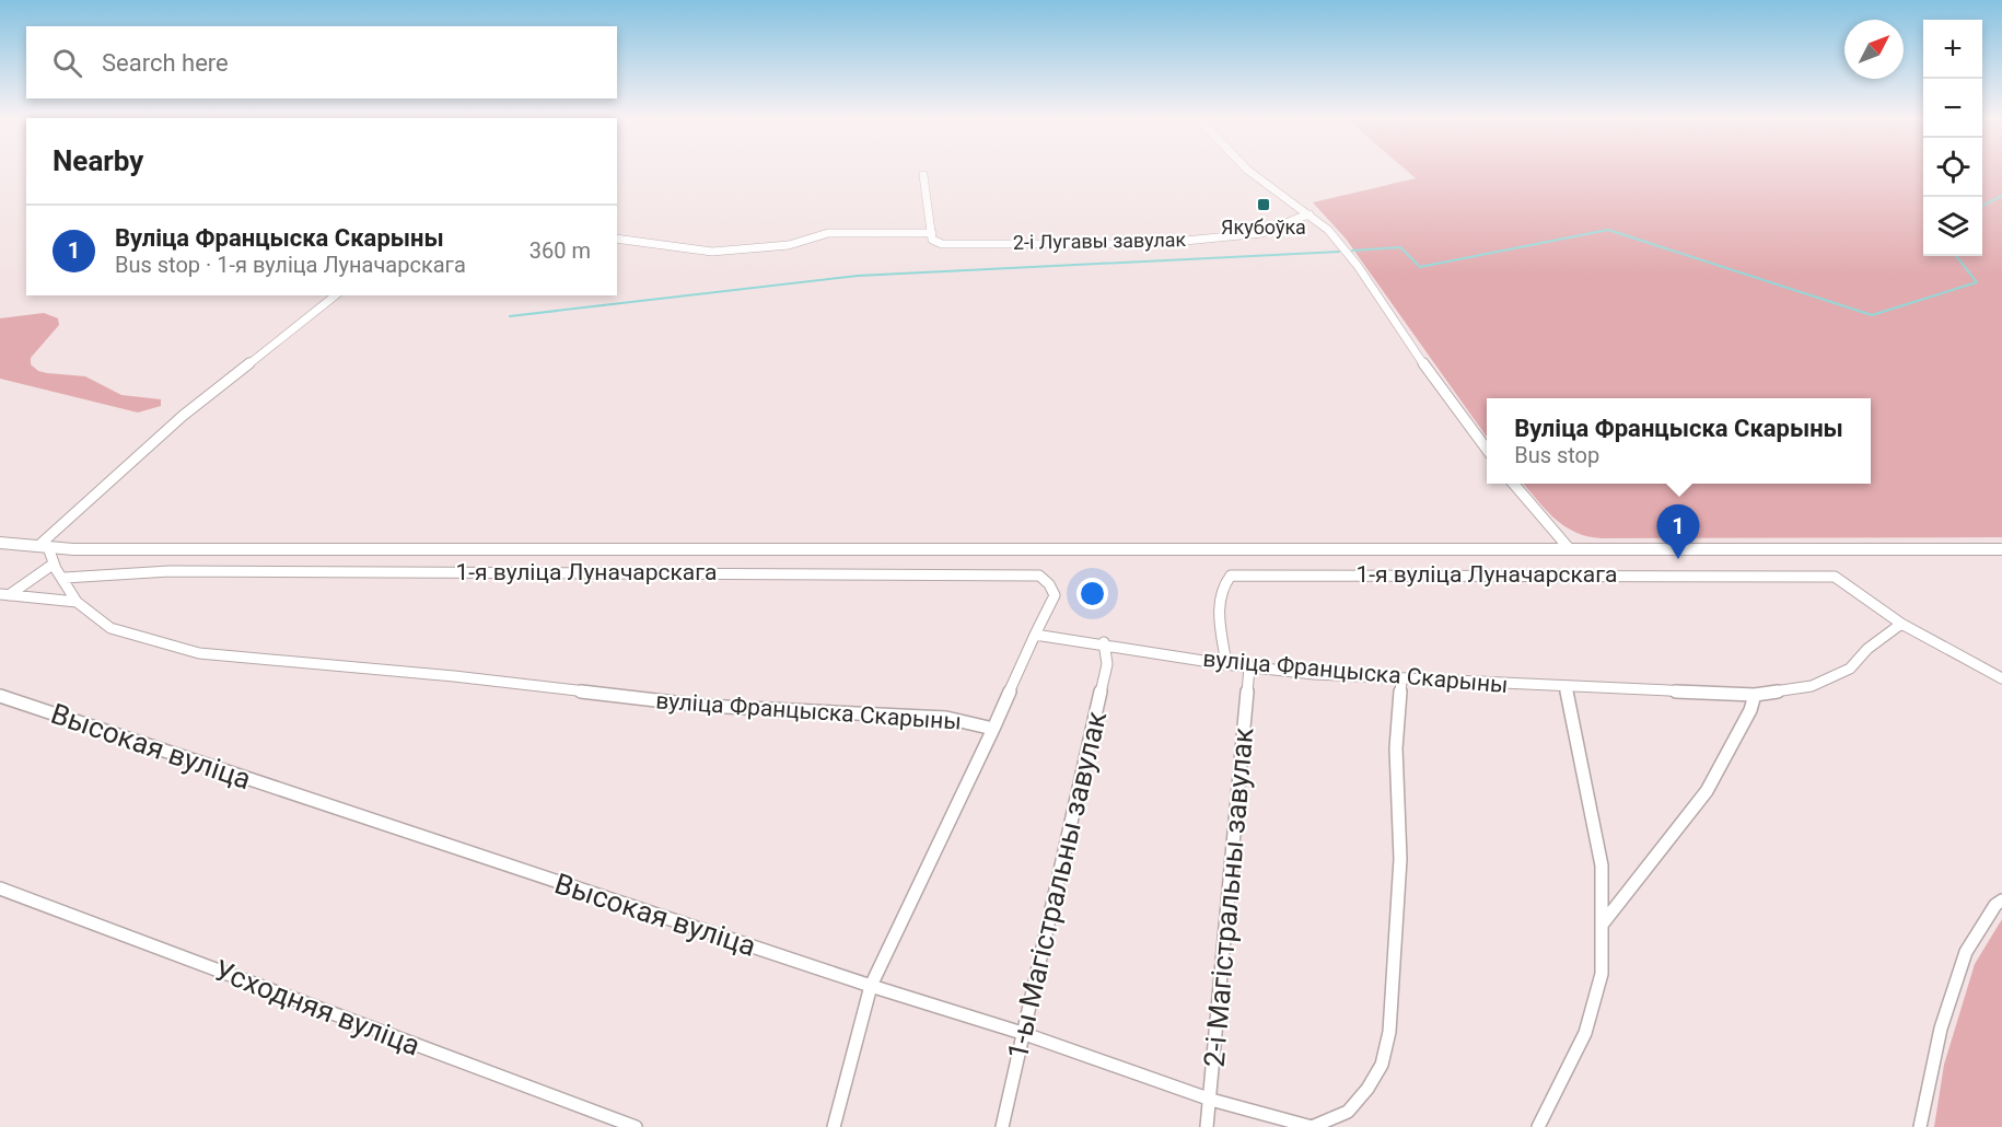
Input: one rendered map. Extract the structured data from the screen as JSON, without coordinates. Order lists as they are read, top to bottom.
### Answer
{
  "streets": {
    "street": [
      "2-і Лугавы завулак",
      "1-я вуліца Луначарскага",
      "вуліца Францыска Скарыны",
      "Высокая вуліца",
      "1-ы Магістральны завулак",
      "2-і Магістральны завулак",
      "Усходняя вуліца"
    ]
  },
  "crossings": [
    ["1-я вуліца Луначарскага", "вуліца Францыска Скарыны"],
    ["вуліца Францыска Скарыны", "1-ы Магістральны завулак"],
    ["вуліца Францыска Скарыны", "2-і Магістральны завулак"],
    ["Высокая вуліца", "1-ы Магістральны завулак"],
    ["Высокая вуліца", "2-і Магістральны завулак"]
  ],
  "places": {
    "transit": ["Якубоўка"]
  },
  "north": "top right",
  "page": {
    "map_buttons": ["+", "−"],
    "search": "Search here",
    "heading": "Nearby",
    "list": [
      {
        "mark": "1",
        "name": "Вуліца Францыска Скарыны",
        "note": "Bus stop · 1-я вуліца Луначарскага",
        "value": "360 m"
      }
    ],
    "popup": ["Вуліца Францыска Скарыны", "Bus stop"],
    "pins": "1"
  }
}
